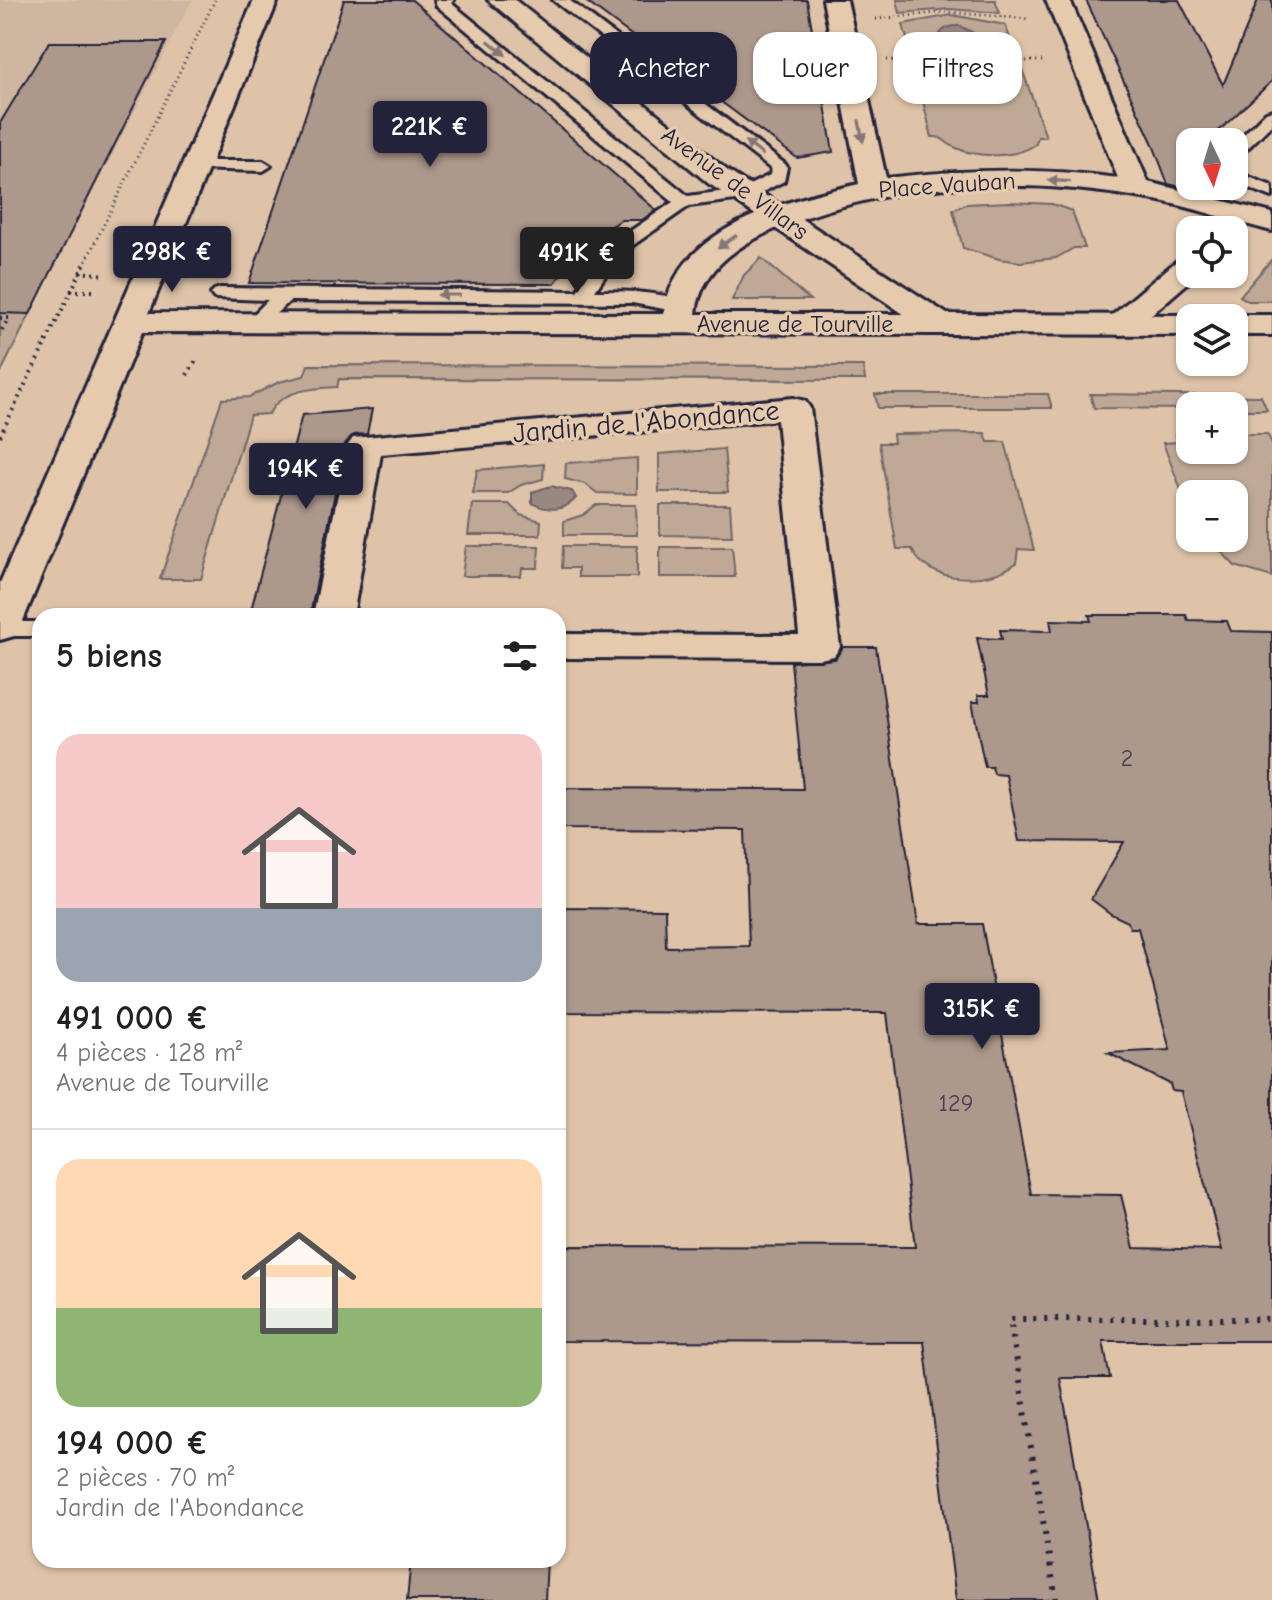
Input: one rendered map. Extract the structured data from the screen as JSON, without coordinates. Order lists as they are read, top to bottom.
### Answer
{
  "streets": {
    "main road": [
      "Avenue de Villars",
      "Place Vauban",
      "Avenue de Tourville",
      "Jardin de l'Abondance"
    ]
  },
  "crossings": [
    ["Avenue de Villars", "Place Vauban"],
    ["Avenue de Villars", "Avenue de Tourville"],
    ["Place Vauban", "Avenue de Tourville"]
  ],
  "one_way": ["Place Vauban"],
  "house_numbers": ["2", "129"],
  "north": "bottom",
  "page": {
    "chip": ["Acheter", "Louer", "Filtres"],
    "price": [
      "221K €",
      "298K €",
      "491K €",
      "194K €",
      "315K €"
    ],
    "map_buttons": ["+", "−"],
    "heading": "5 biens",
    "list": [
      {
        "name": "491 000 €",
        "note": "4 pièces · 128 m² · Avenue de Tourville"
      },
      {
        "name": "194 000 €",
        "note": "2 pièces · 70 m² · Jardin de l'Abondance"
      }
    ]
  }
}
